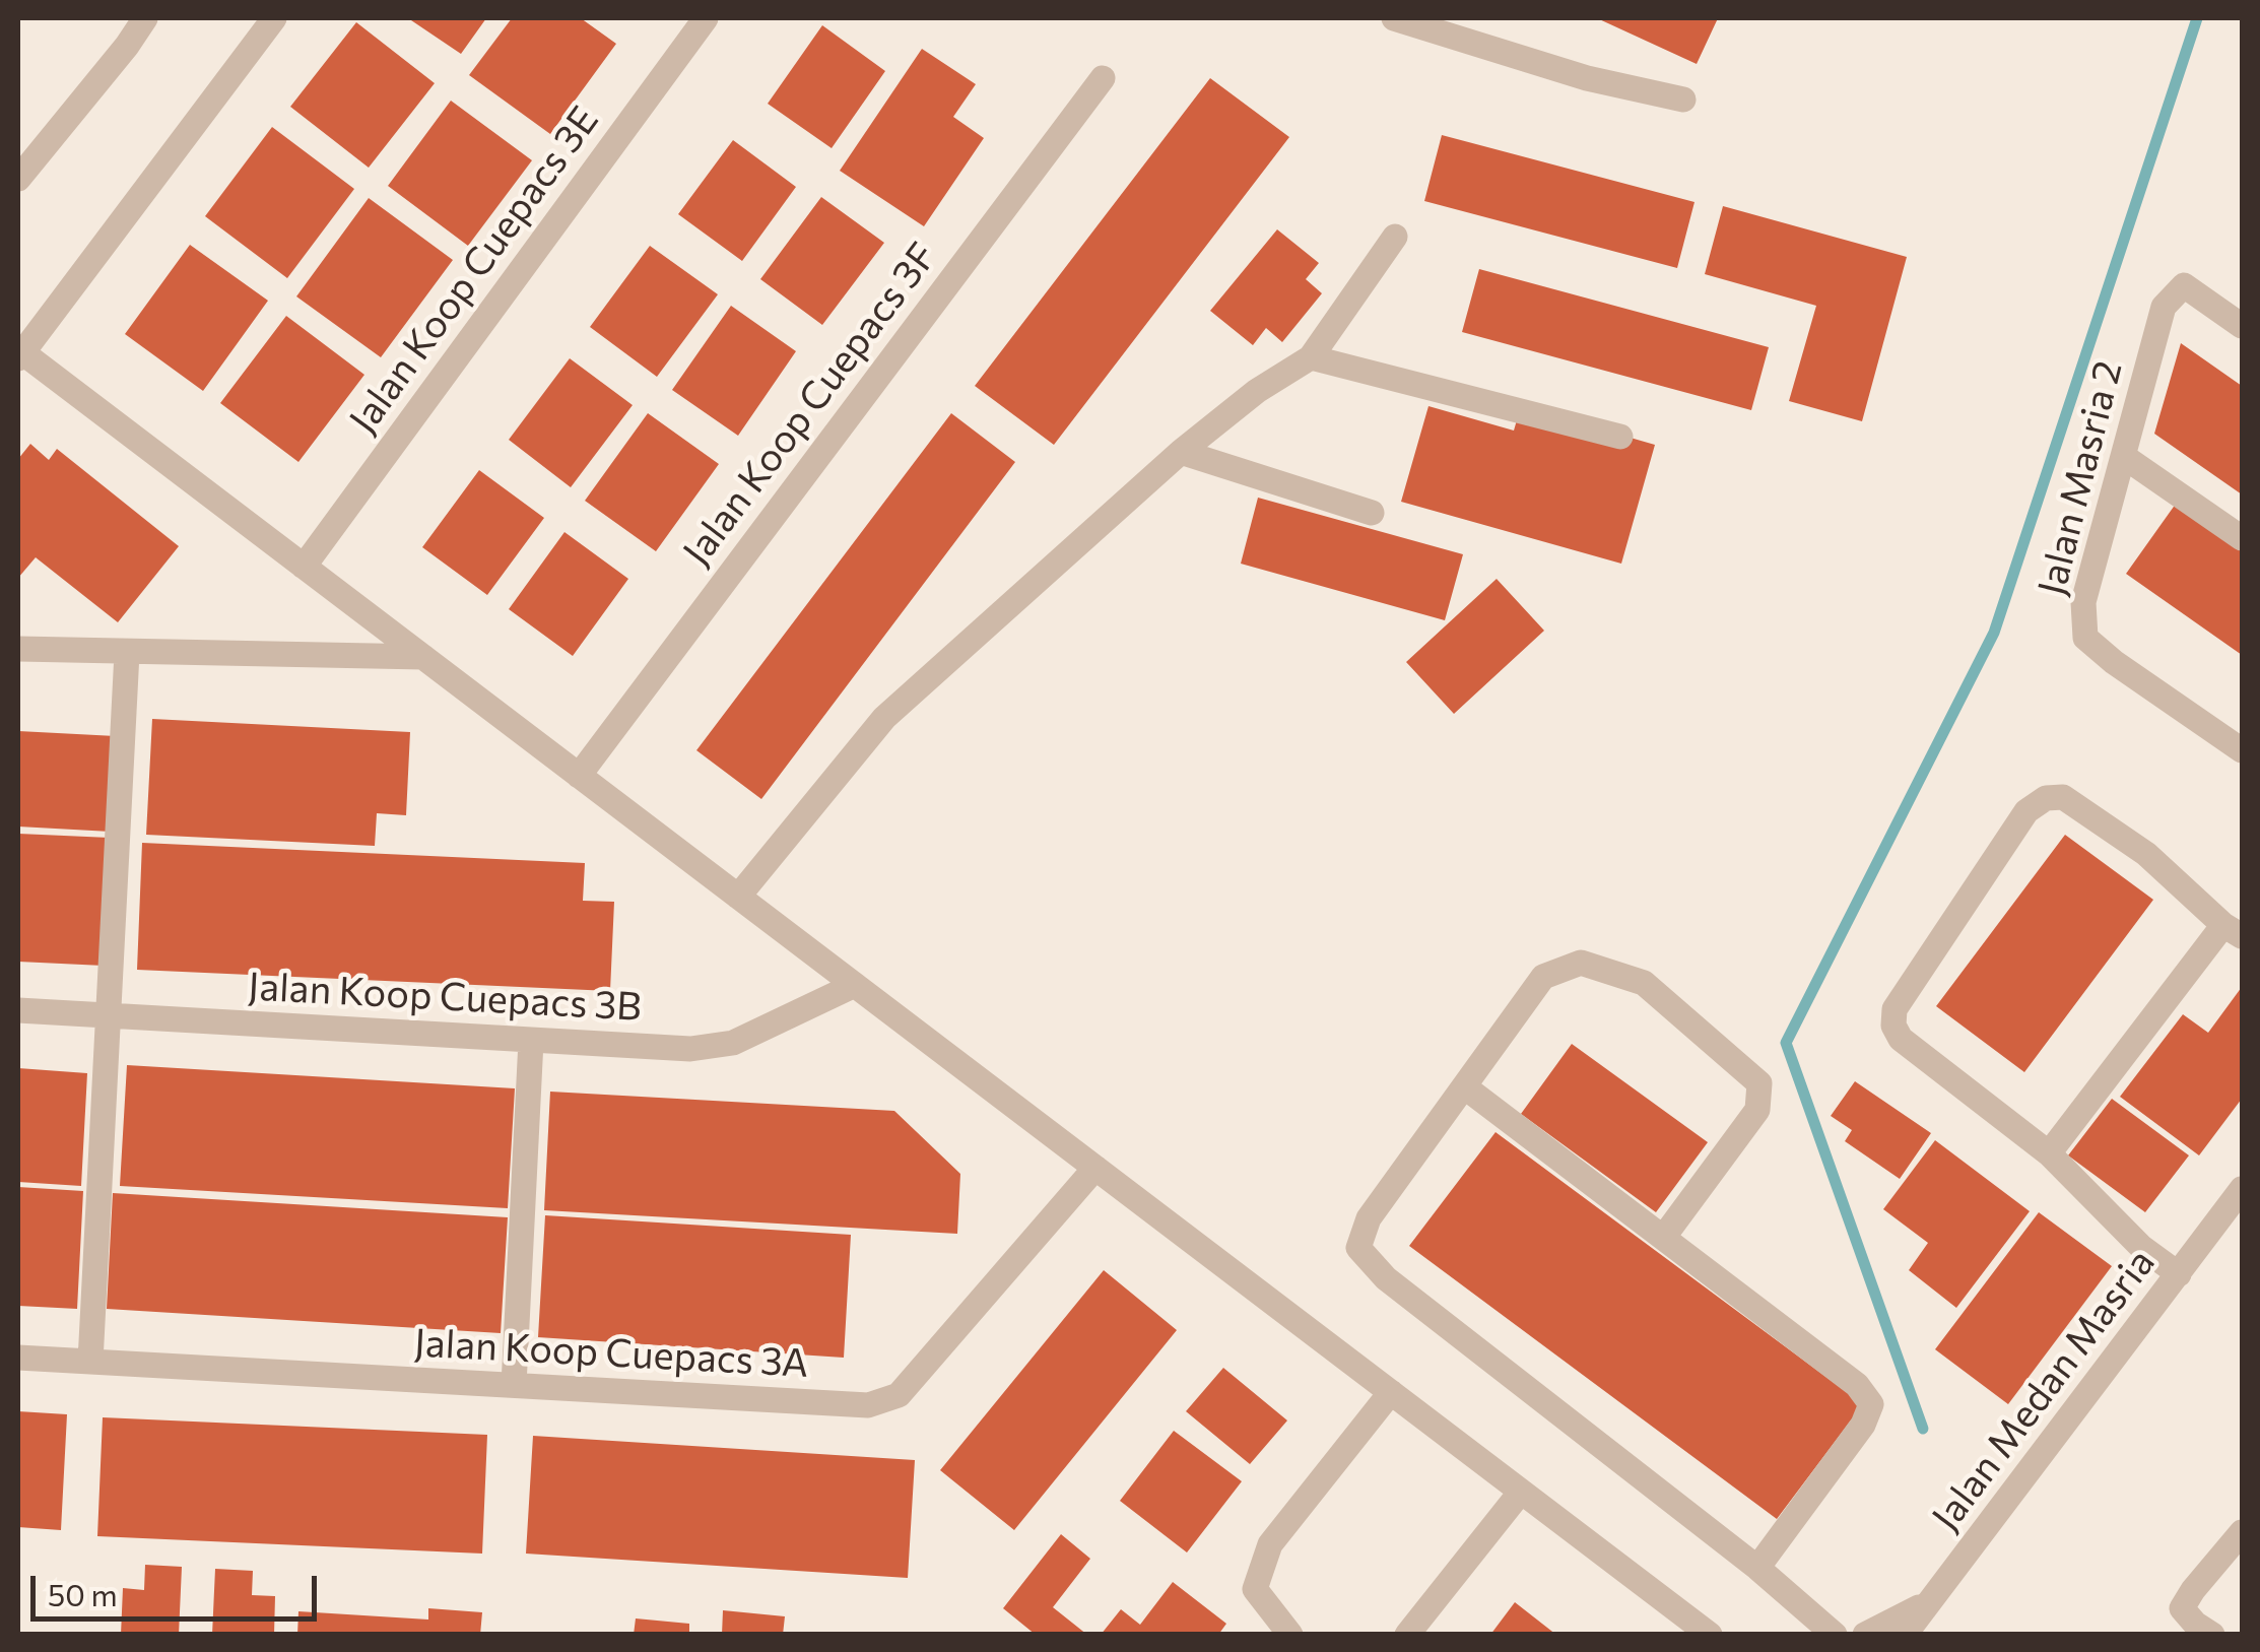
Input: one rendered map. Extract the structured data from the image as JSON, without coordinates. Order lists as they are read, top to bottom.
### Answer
{
  "streets": {
    "street": [
      "Jalan Koop Cuepacs 3E",
      "Jalan Koop Cuepacs 3F",
      "Jalan Masria 2",
      "Jalan Koop Cuepacs 3B",
      "Jalan Koop Cuepacs 3A",
      "Jalan Medan Masria"
    ]
  },
  "scale_bar": "50 m"
}
